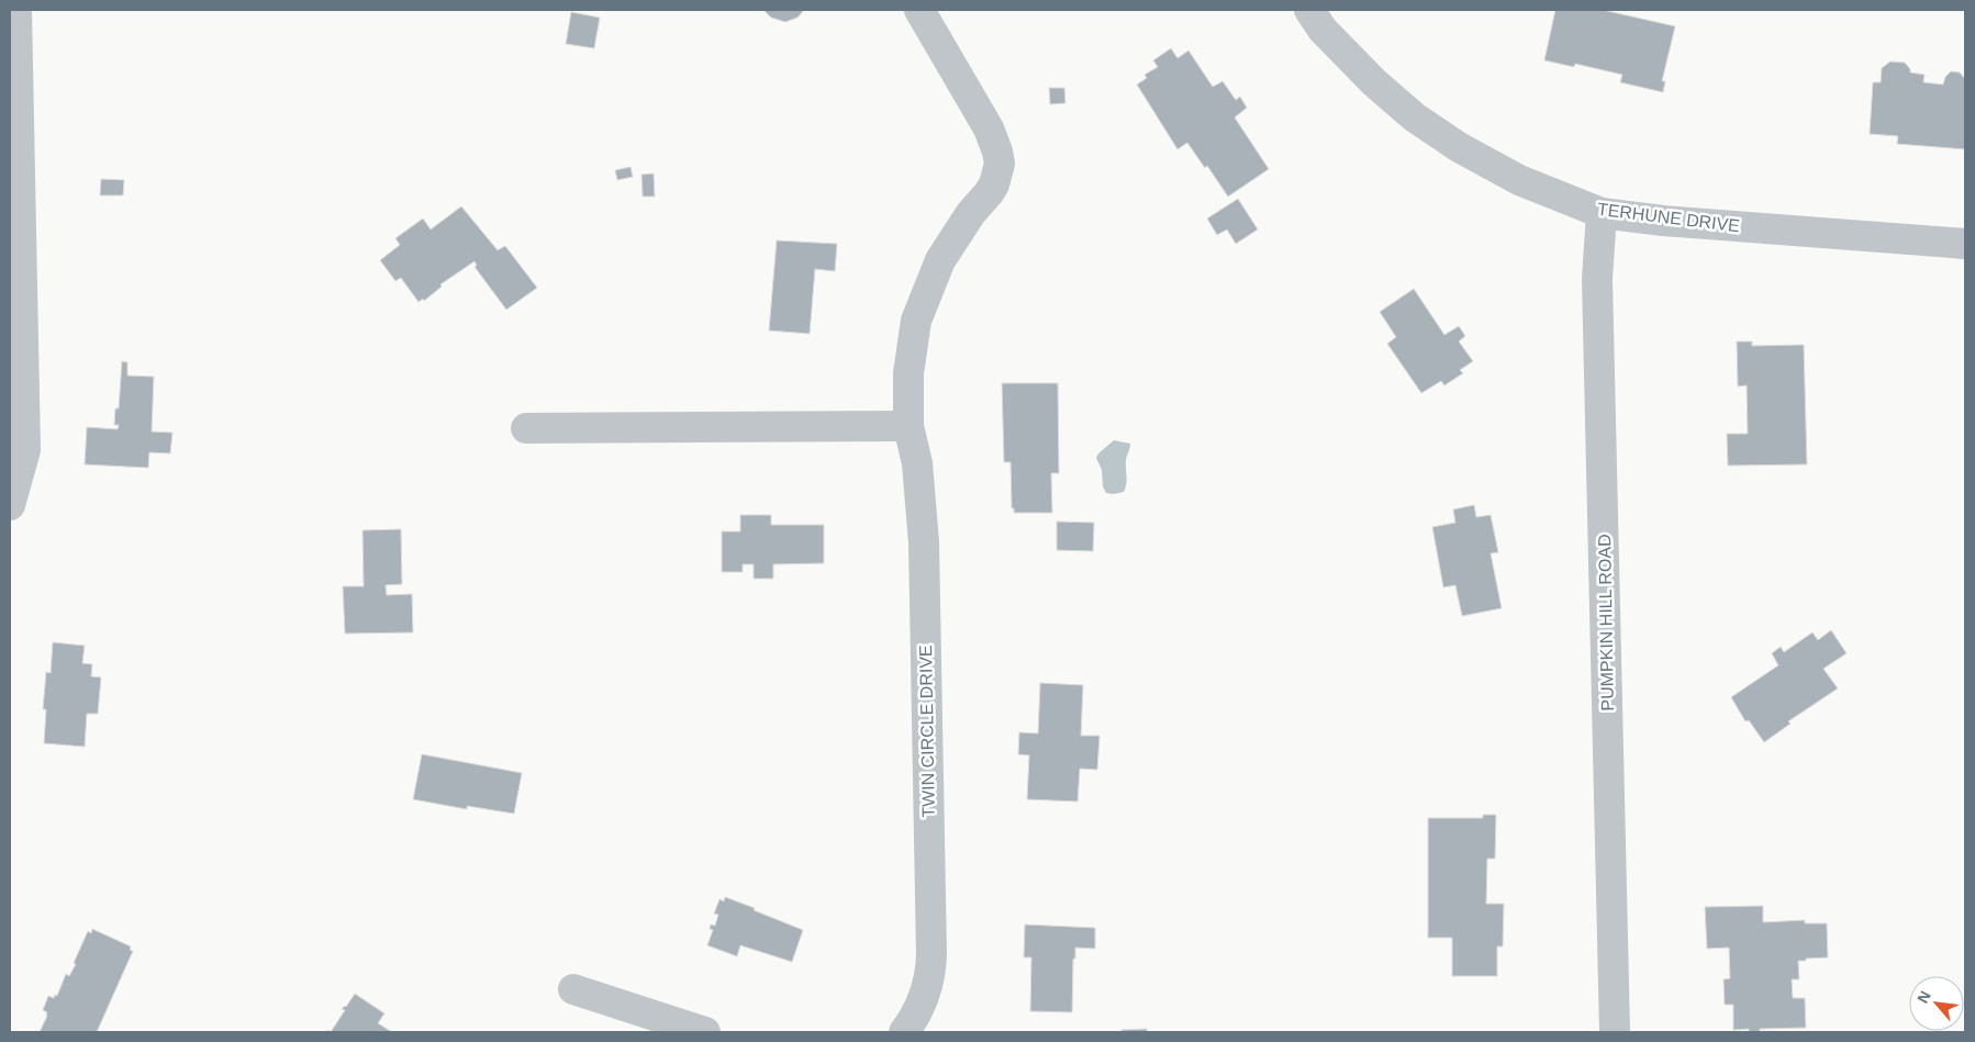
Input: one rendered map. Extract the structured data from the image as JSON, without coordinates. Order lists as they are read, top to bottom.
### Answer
{
  "streets": {
    "street": ["TERHUNE DRIVE", "PUMPKIN HILL ROAD", "TWIN CIRCLE DRIVE"]
  },
  "crossings": [
    ["TERHUNE DRIVE", "PUMPKIN HILL ROAD"]
  ],
  "north": "top left"
}
